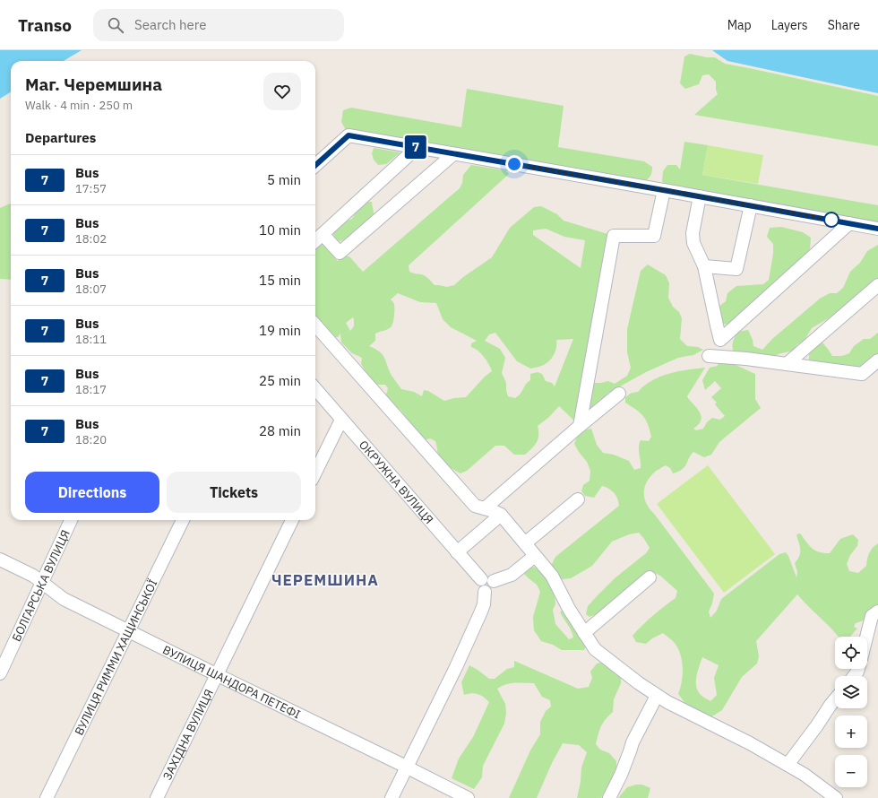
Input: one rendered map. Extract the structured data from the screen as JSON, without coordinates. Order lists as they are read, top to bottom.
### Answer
{
  "streets": {
    "street": [
      "ОКРУЖНА ВУЛИЦЯ",
      "БОЛГАРСЬКА ВУЛИЦЯ",
      "ВУЛИЦЯ РИММИ ХАЩИНСЬКОЇ",
      "ВУЛИЦЯ ШАНДОРА ПЕТЕФІ",
      "ЗАХІДНА ВУЛИЦЯ"
    ]
  },
  "crossings": [
    ["ОКРУЖНА ВУЛИЦЯ", "ВУЛИЦЯ ШАНДОРА ПЕТЕФІ"],
    ["БОЛГАРСЬКА ВУЛИЦЯ", "ВУЛИЦЯ ШАНДОРА ПЕТЕФІ"],
    ["ВУЛИЦЯ РИММИ ХАЩИНСЬКОЇ", "ВУЛИЦЯ ШАНДОРА ПЕТЕФІ"],
    ["ВУЛИЦЯ ШАНДОРА ПЕТЕФІ", "ЗАХІДНА ВУЛИЦЯ"]
  ],
  "districts": ["ЧЕРЕМШИНА"],
  "lines": ["bus line 7"],
  "page": {
    "header": "Transo",
    "search": "Search here",
    "nav": ["Map", "Layers", "Share"],
    "on_map": "7",
    "heading": [
      ["Маг. Черемшина", "Walk · 4 min · 250 m"],
      "Departures"
    ],
    "list": [
      {
        "mark": "7",
        "name": "Bus",
        "note": "17:57",
        "value": "5 min"
      },
      {
        "mark": "7",
        "name": "Bus",
        "note": "18:02",
        "value": "10 min"
      },
      {
        "mark": "7",
        "name": "Bus",
        "note": "18:07",
        "value": "15 min"
      },
      {
        "mark": "7",
        "name": "Bus",
        "note": "18:11",
        "value": "19 min"
      },
      {
        "mark": "7",
        "name": "Bus",
        "note": "18:17",
        "value": "25 min"
      },
      {
        "mark": "7",
        "name": "Bus",
        "note": "18:20",
        "value": "28 min"
      }
    ],
    "buttons": ["Directions", "Tickets"],
    "map_buttons": ["+", "−"]
  }
}
